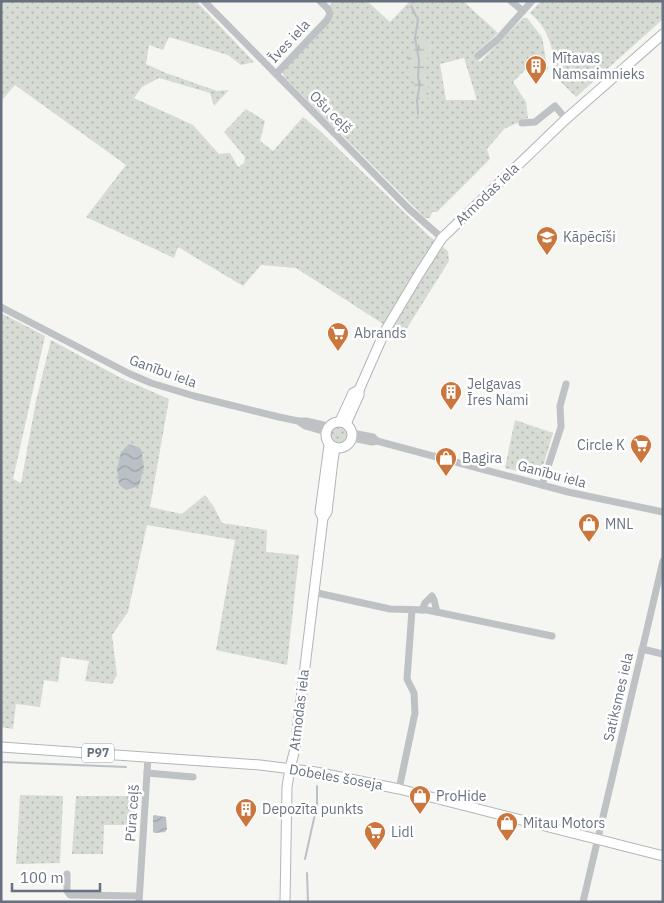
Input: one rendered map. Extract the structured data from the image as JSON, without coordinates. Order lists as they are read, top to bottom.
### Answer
{
  "streets": {
    "main road": ["Atmodas iela", "P97", "Dobeles šoseja"],
    "street": [
      "Īves iela",
      "Ošu ceļš",
      "Ganību iela",
      "Satiksmes iela",
      "Pūra ceļš"
    ]
  },
  "crossings": [
    ["Īves iela", "Ošu ceļš"],
    ["Ošu ceļš", "Atmodas iela"],
    ["Atmodas iela", "Ganību iela"],
    ["Atmodas iela", "Dobeles šoseja"],
    ["Satiksmes iela", "Dobeles šoseja"],
    ["Dobeles šoseja", "Pūra ceļš"]
  ],
  "places": {
    "building": ["Mītavas Namsaimnieks", "Jelgavas Īres Nami", "Depozīta punkts"],
    "school or university": ["Kāpēcīši"],
    "supermarket": ["Abrands", "Circle K", "Lidl"],
    "shop": [
      "Bagira",
      "MNL",
      "ProHide",
      "Mitau Motors"
    ]
  },
  "scale_bar": "100 m"
}
